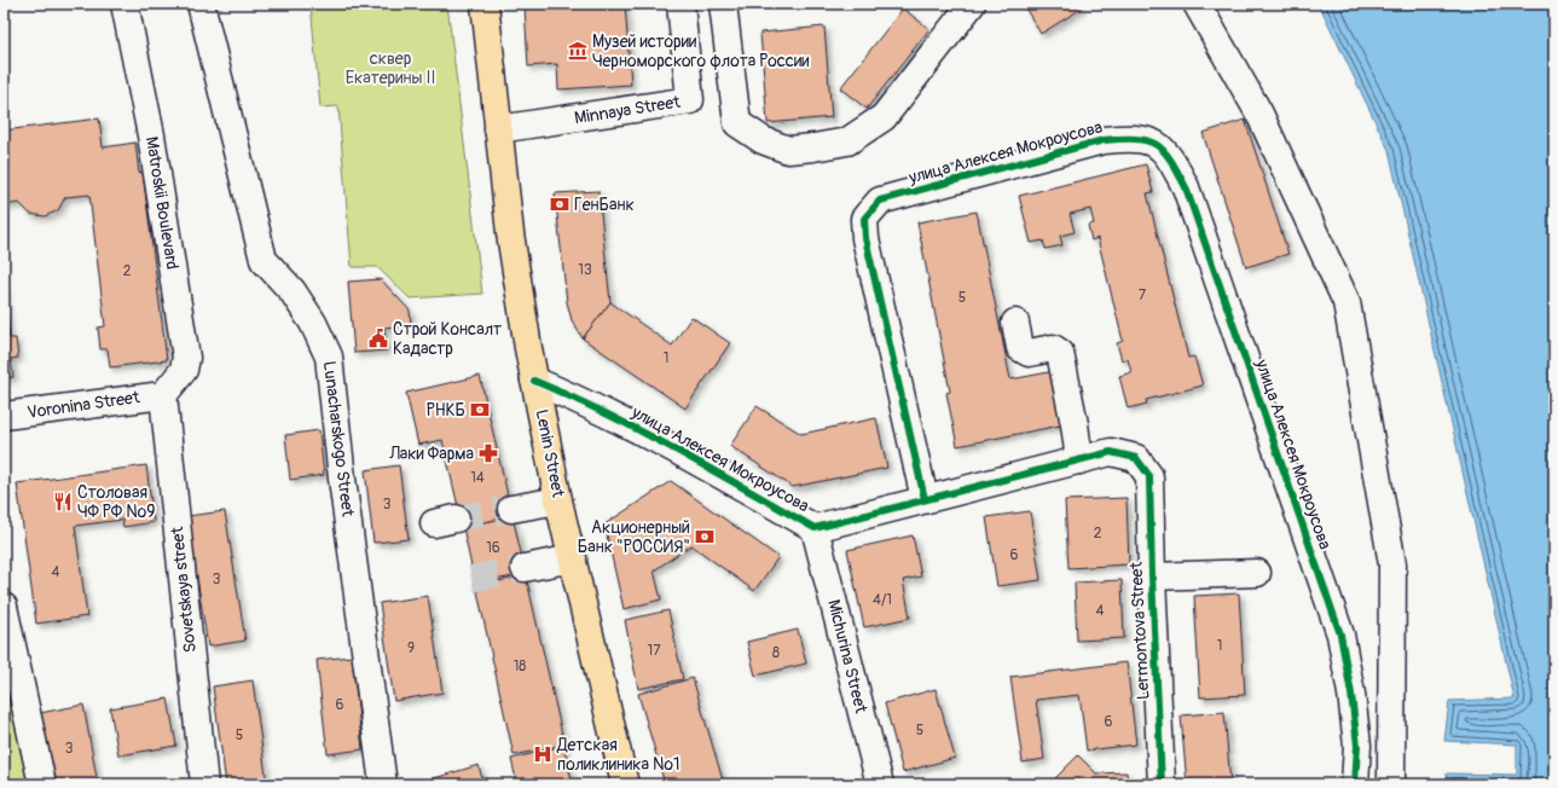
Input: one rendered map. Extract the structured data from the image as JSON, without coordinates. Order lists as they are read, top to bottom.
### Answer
{
  "streets": {
    "main road": ["Lenin Street"],
    "street": [
      "Minnaya Street",
      "улица Алексея Мокроусова",
      "Matroskii Boulevard",
      "Voronina Street",
      "Lunacharskogo Street",
      "Sovetskaya street",
      "Lermontova Street",
      "Michurina Street"
    ]
  },
  "crossings": [
    ["Minnaya Street", "Lenin Street"],
    ["улица Алексея Мокроусова", "Lenin Street"],
    ["улица Алексея Мокроусова", "Lermontova Street"],
    ["улица Алексея Мокроусова", "Michurina Street"],
    ["Matroskii Boulevard", "Voronina Street"],
    ["Matroskii Boulevard", "Sovetskaya street"],
    ["Voronina Street", "Sovetskaya street"]
  ],
  "parks": ["cквер Екатерины II"],
  "places": {
    "museum": ["Музей истории Черноморского флота России"],
    "bank": ["ГенБанк", "РНКБ", "Акционерный Банк \"РОССИЯ\""],
    "public building": ["Строй Консалт Кадастр"],
    "pharmacy": ["Лаки Фарма"],
    "restaurant": ["Столовая ЧФ РФ №9"],
    "hospital": ["Детская поликлиника №1"]
  },
  "house_numbers": [
    "13",
    "2",
    "7",
    "5",
    "1",
    "14",
    "3",
    "2",
    "16",
    "6",
    "4",
    "3",
    "4/1",
    "4",
    "1",
    "9",
    "17",
    "8",
    "18",
    "6",
    "6",
    "5",
    "5",
    "3"
  ]
}
